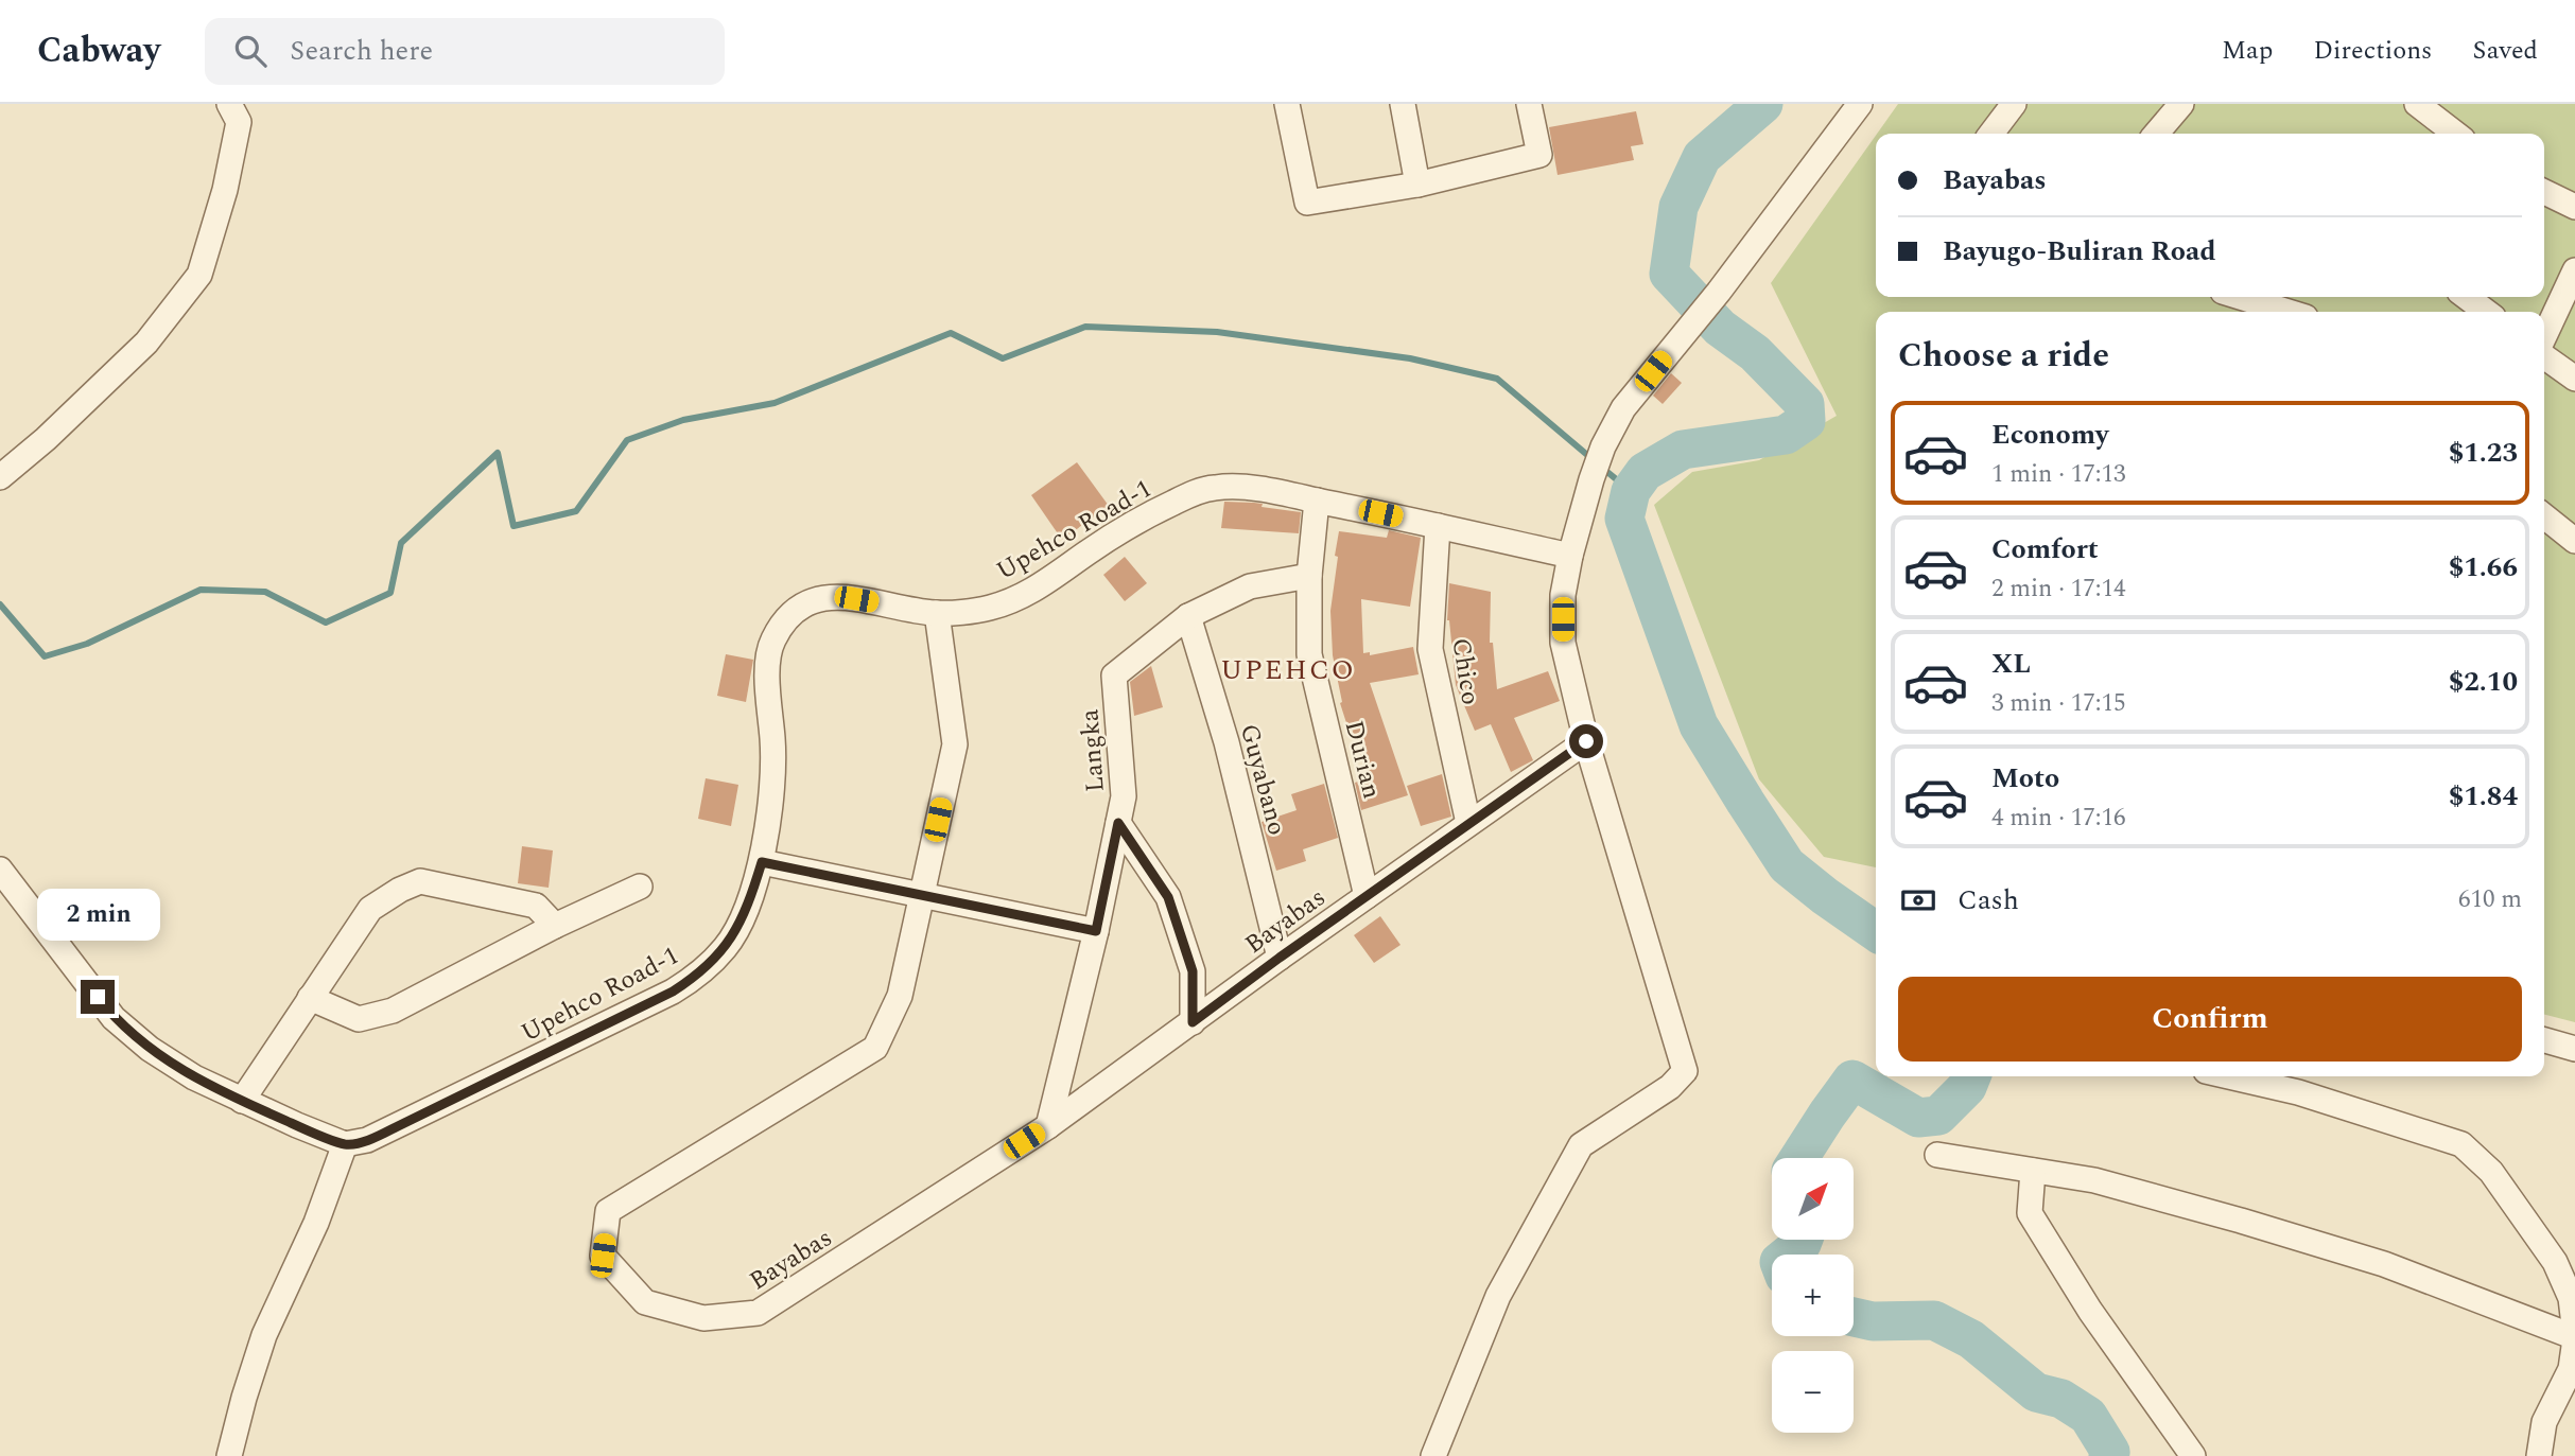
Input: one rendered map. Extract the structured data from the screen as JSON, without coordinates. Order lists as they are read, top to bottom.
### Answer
{
  "streets": {
    "street": [
      "Upehco Road-1",
      "Chico",
      "Langka",
      "Durian",
      "Guyabano",
      "Bayabas"
    ]
  },
  "crossings": [
    ["Upehco Road-1", "Chico"],
    ["Upehco Road-1", "Durian"],
    ["Upehco Road-1", "Bayabas"],
    ["Chico", "Bayabas"],
    ["Langka", "Durian"],
    ["Langka", "Guyabano"],
    ["Langka", "Bayabas"],
    ["Durian", "Bayabas"],
    ["Guyabano", "Bayabas"]
  ],
  "districts": ["UPEHCO"],
  "north": "top right",
  "page": {
    "header": "Cabway",
    "search": "Search here",
    "nav": ["Map", "Directions", "Saved"],
    "banner": ["Bayabas", "Bayugo-Buliran Road"],
    "heading": "Choose a ride",
    "list": [
      {
        "name": "Economy",
        "note": "1 min · 17:13",
        "value": "$1.23"
      },
      {
        "name": "Comfort",
        "note": "2 min · 17:14",
        "value": "$1.66"
      },
      {
        "name": "XL",
        "note": "3 min · 17:15",
        "value": "$2.10"
      },
      {
        "name": "Moto",
        "note": "4 min · 17:16",
        "value": "$1.84"
      }
    ],
    "pay": ["Cash", "610 m"],
    "bubble": "2 min",
    "buttons": "Confirm",
    "map_buttons": ["+", "−"]
  }
}
